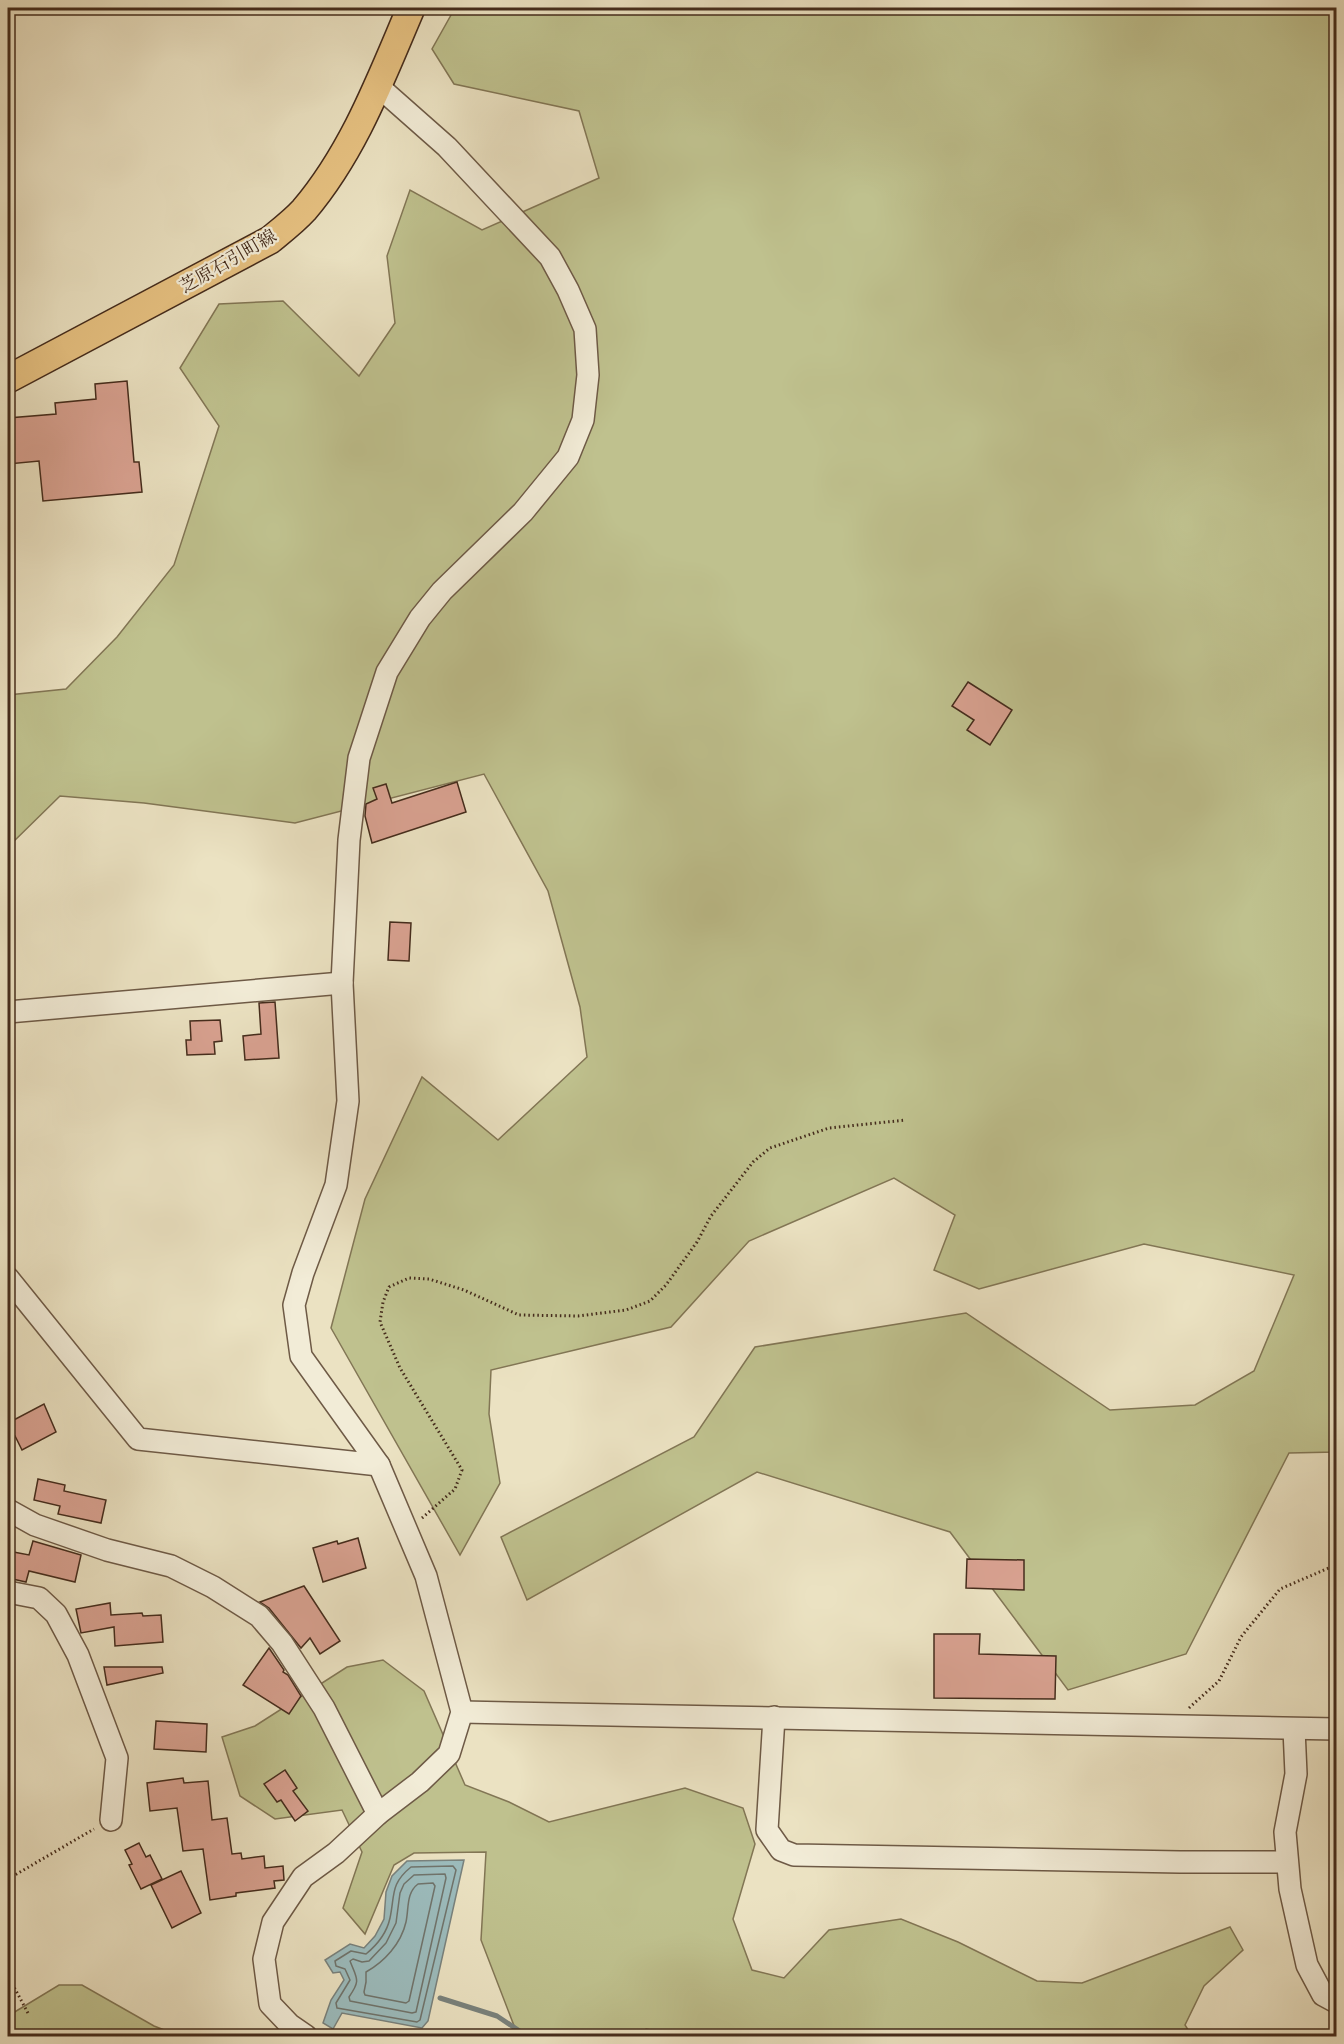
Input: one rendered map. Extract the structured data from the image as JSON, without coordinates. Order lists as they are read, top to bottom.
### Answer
{
  "streets": {
    "main road": ["芝原石引町線"]
  }
}
